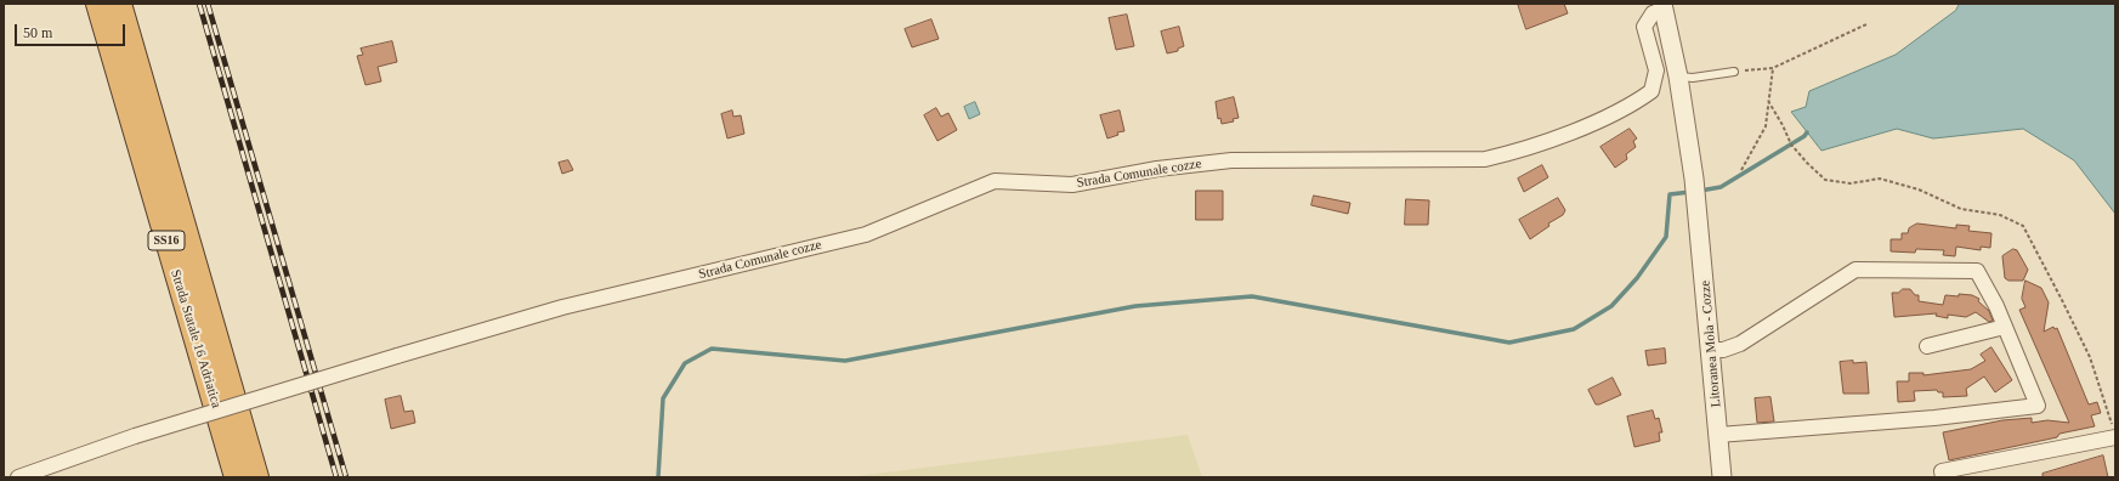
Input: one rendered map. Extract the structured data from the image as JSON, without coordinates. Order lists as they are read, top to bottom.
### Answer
{
  "streets": {
    "highway": ["SS16", "Strada Statale 16 Adriatica"],
    "street": ["Strada Comunale cozze", "Litoranea Mola - Cozze"]
  },
  "scale_bar": "50 m"
}
